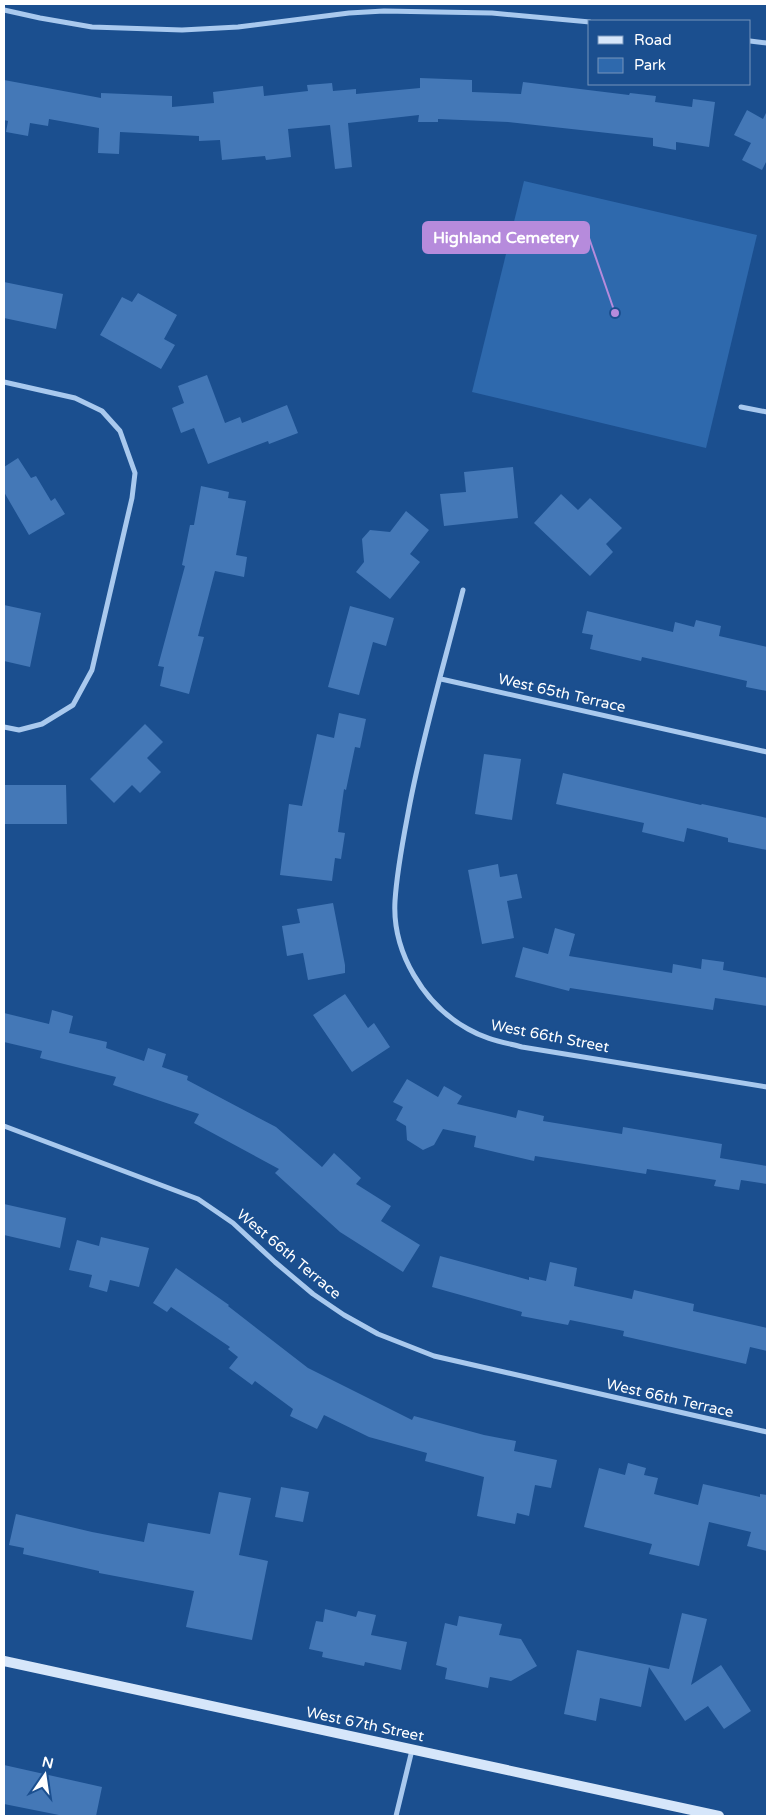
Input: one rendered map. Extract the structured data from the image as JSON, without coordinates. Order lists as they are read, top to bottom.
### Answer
{
  "streets": {
    "street": [
      "West 65th Terrace",
      "West 66th Street",
      "West 66th Terrace",
      "West 67th Street"
    ]
  },
  "crossings": [
    ["West 65th Terrace", "West 66th Street"]
  ],
  "places": ["Highland Cemetery"],
  "legend": ["Road", "Park"],
  "north": "top"
}
